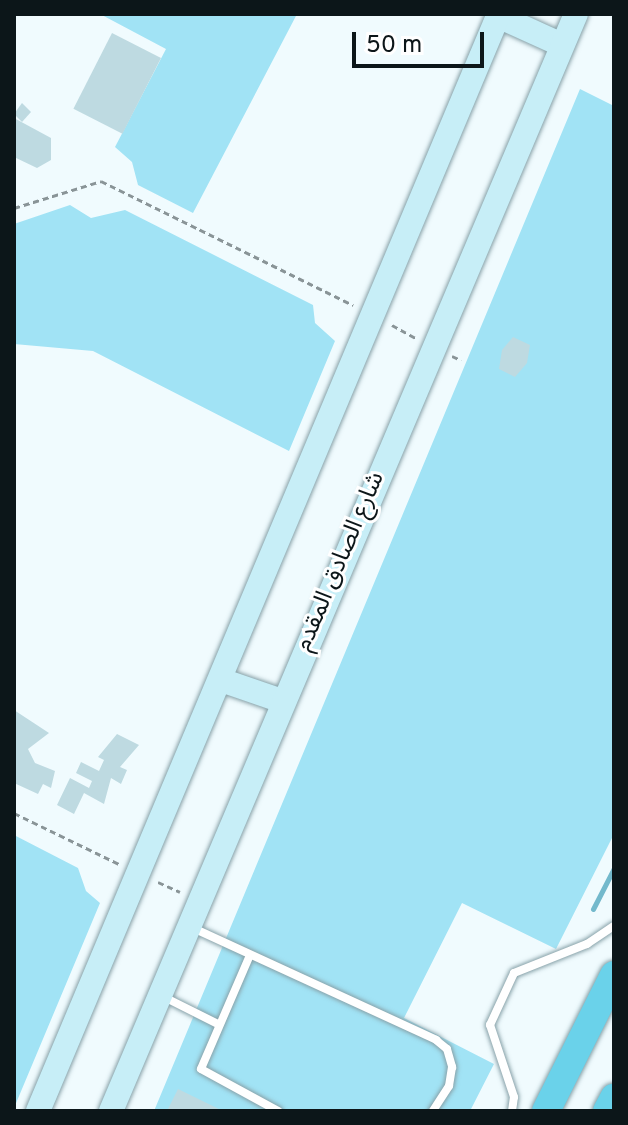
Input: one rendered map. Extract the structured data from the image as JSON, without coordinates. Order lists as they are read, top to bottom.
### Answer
{
  "streets": {
    "main road": ["شارع الصادق المقدم"]
  },
  "scale_bar": "50 m"
}
